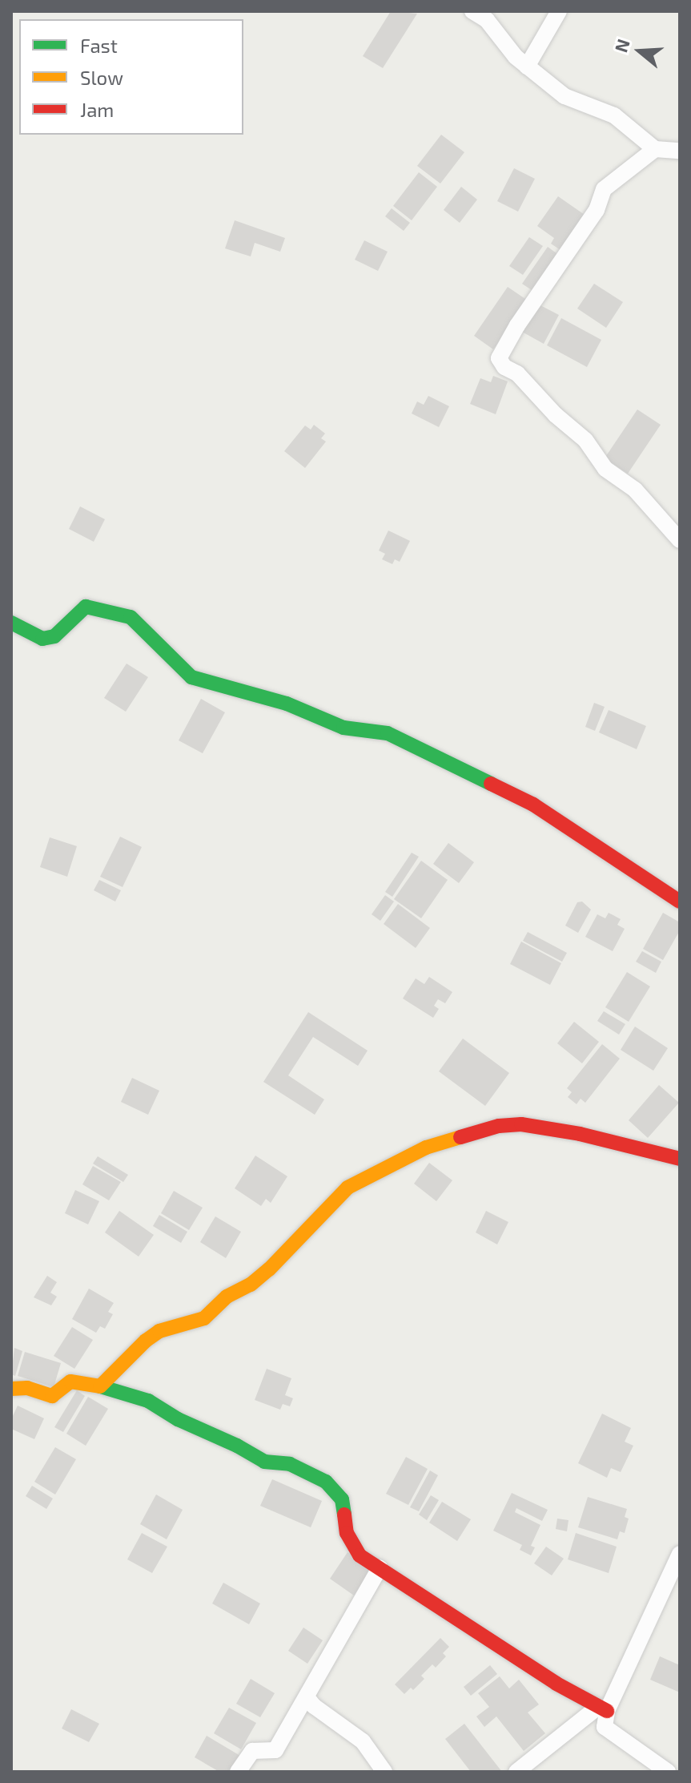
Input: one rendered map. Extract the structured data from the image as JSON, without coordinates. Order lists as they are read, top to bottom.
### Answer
{
  "legend": ["Fast", "Slow", "Jam"],
  "north": "left"
}
